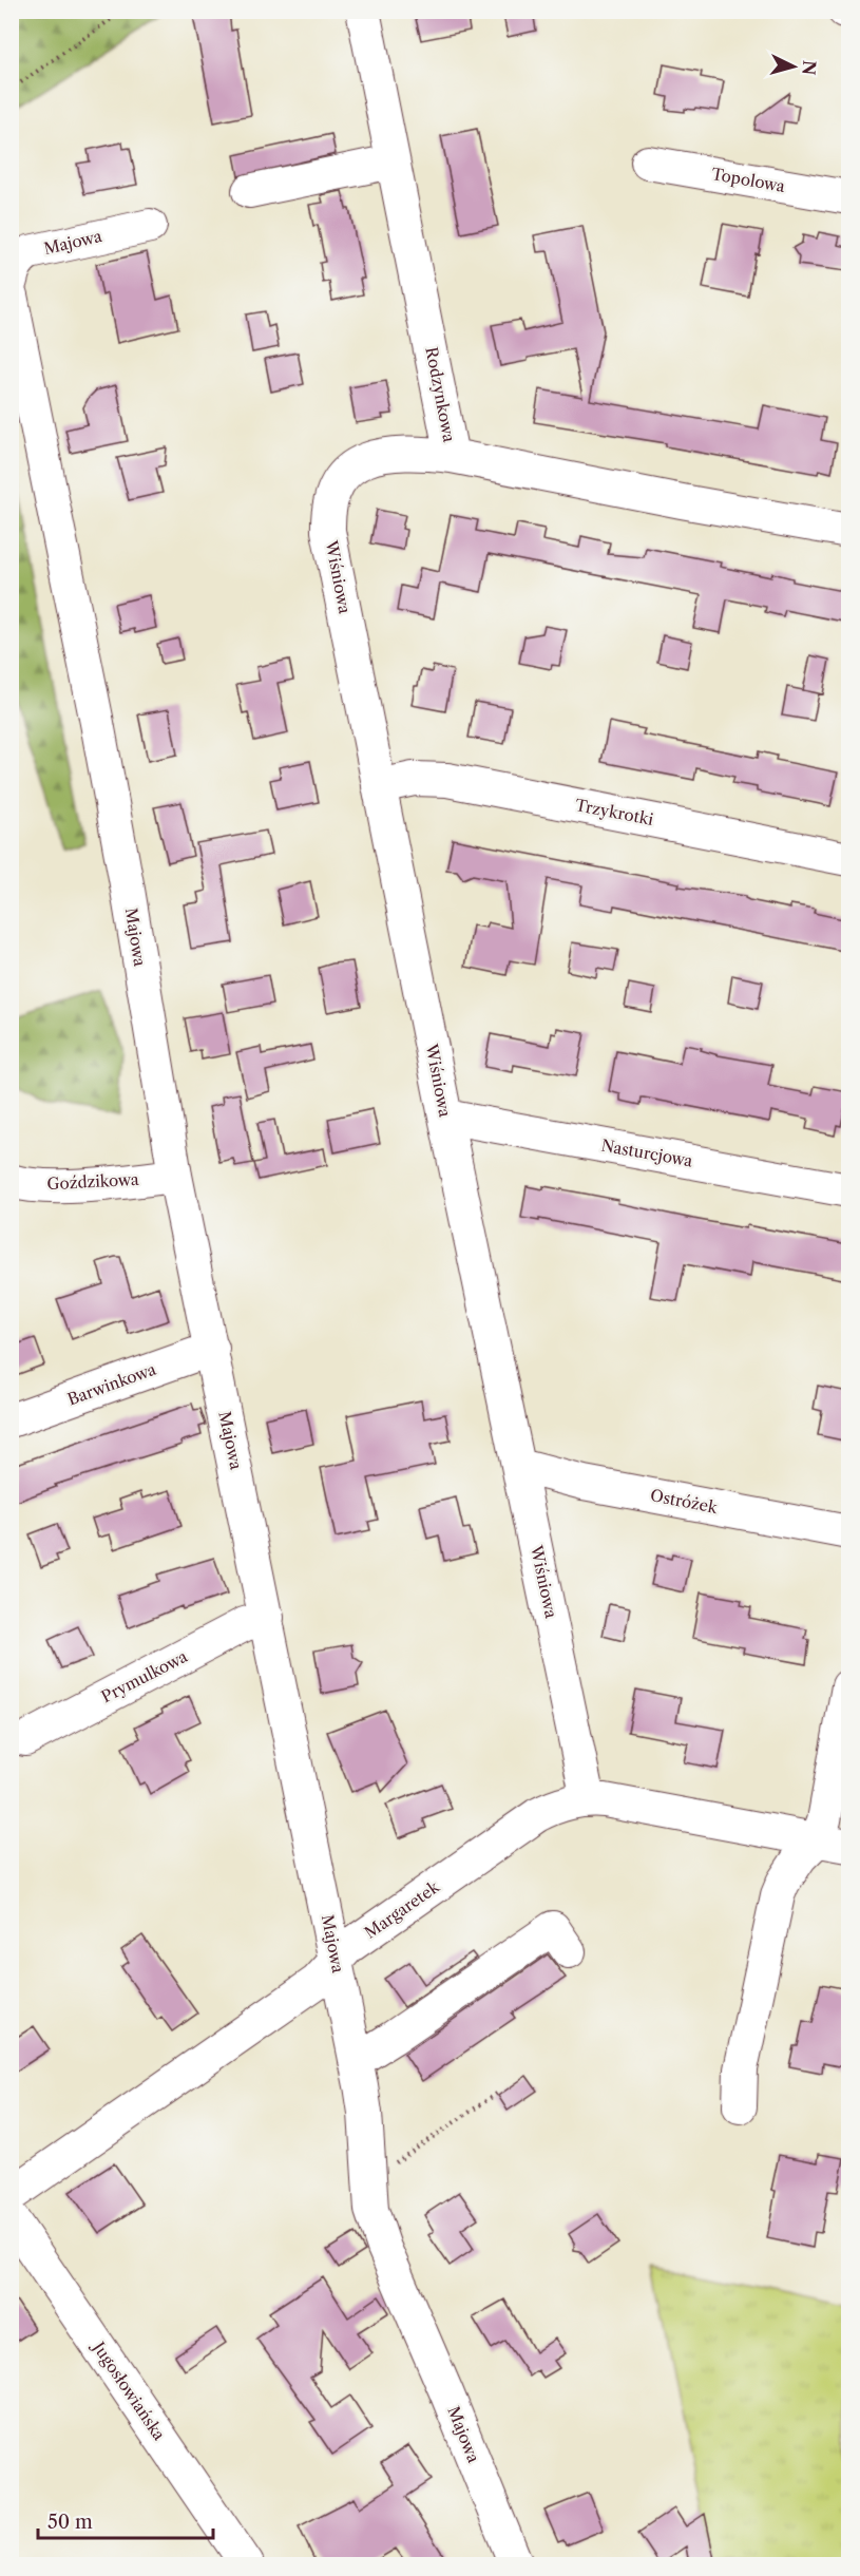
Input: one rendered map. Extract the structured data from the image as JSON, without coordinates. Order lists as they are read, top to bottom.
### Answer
{
  "streets": {
    "street": [
      "Topolowa",
      "Majowa",
      "Rodzynkowa",
      "Wiśniowa",
      "Trzykrotki",
      "Nasturcjowa",
      "Goździkowa",
      "Barwinkowa",
      "Ostróżek",
      "Prymulkowa",
      "Margaretek",
      "Jugosłowiańska"
    ]
  },
  "crossings": [
    ["Majowa", "Goździkowa"],
    ["Majowa", "Barwinkowa"],
    ["Majowa", "Prymulkowa"],
    ["Majowa", "Margaretek"],
    ["Rodzynkowa", "Wiśniowa"],
    ["Wiśniowa", "Trzykrotki"],
    ["Wiśniowa", "Nasturcjowa"],
    ["Wiśniowa", "Ostróżek"],
    ["Wiśniowa", "Margaretek"]
  ],
  "scale_bar": "50 m",
  "north": "right"
}
